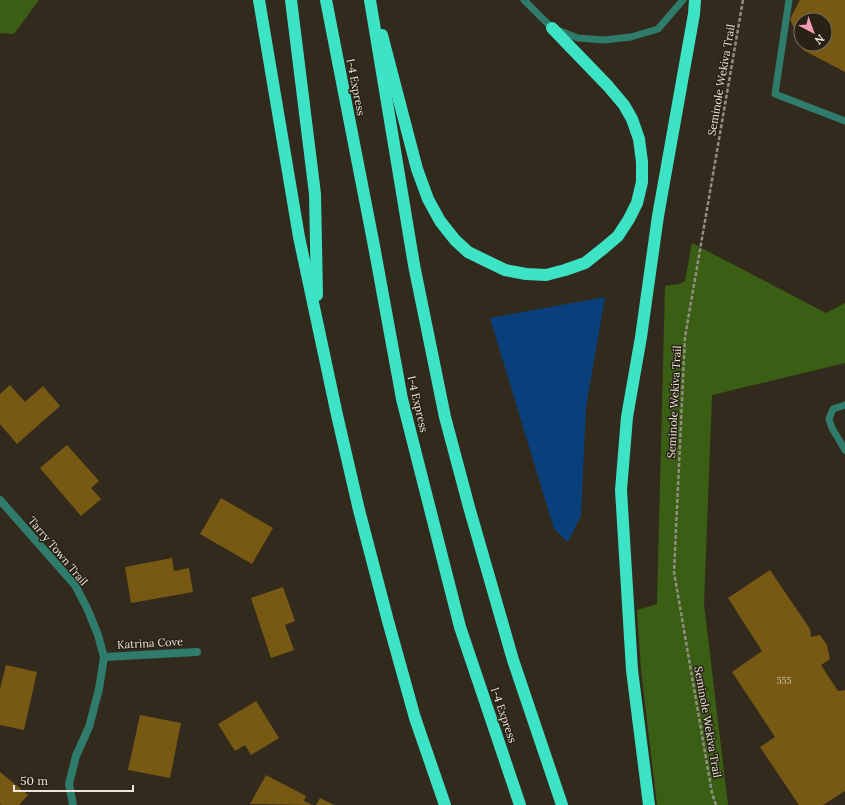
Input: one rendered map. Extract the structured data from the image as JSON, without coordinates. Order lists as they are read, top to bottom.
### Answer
{
  "streets": {
    "highway": ["I-4 Express"],
    "street": ["Tarry Town Trail", "Katrina Cove"],
    "path": ["Seminole Wekiva Trail"]
  },
  "crossings": [
    ["Tarry Town Trail", "Katrina Cove"]
  ],
  "house_numbers": ["555"],
  "scale_bar": "50 m",
  "north": "bottom right"
}
